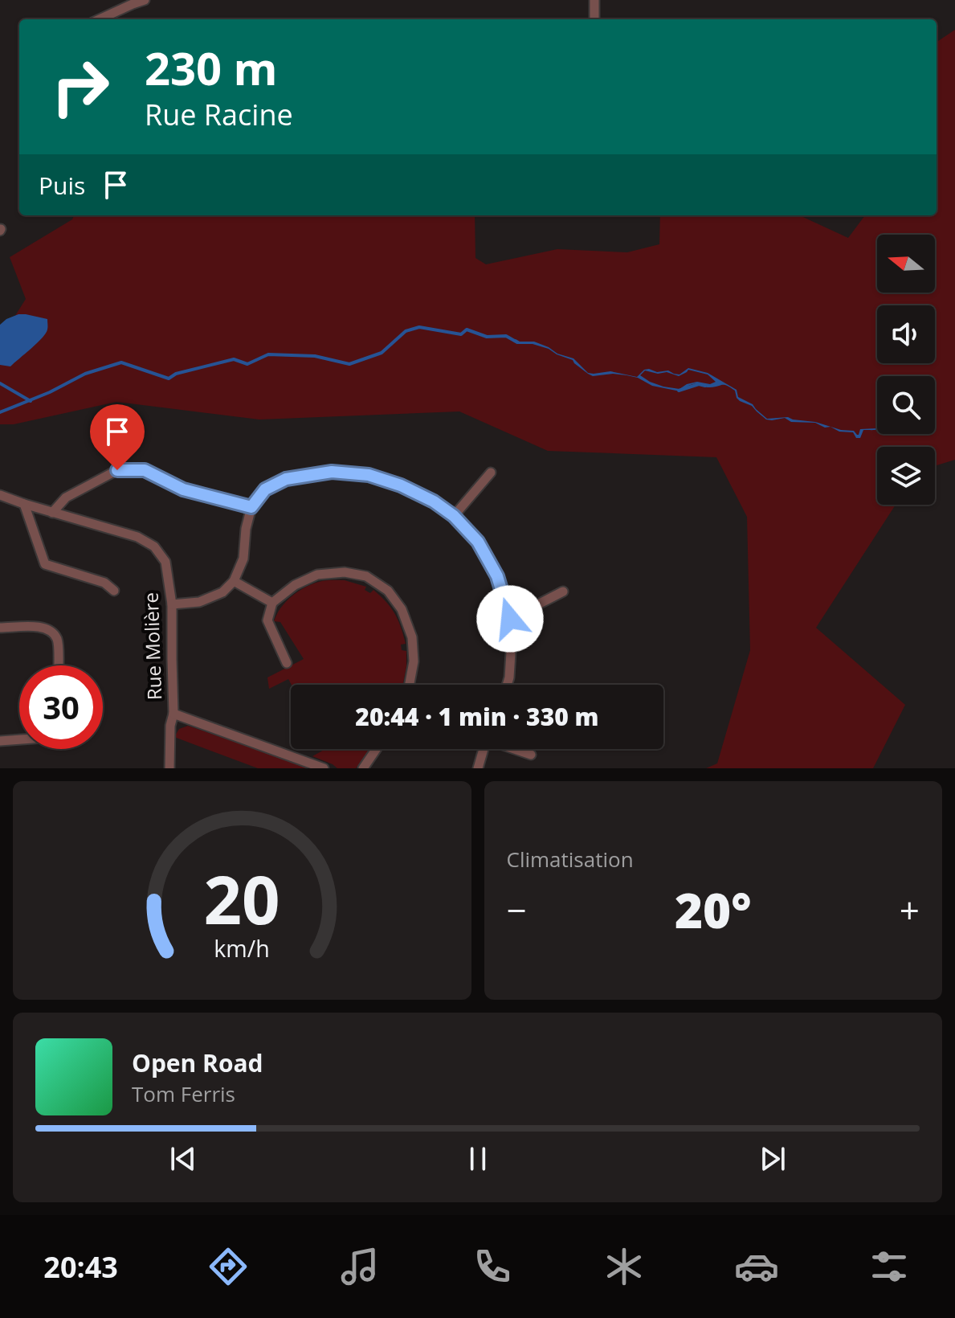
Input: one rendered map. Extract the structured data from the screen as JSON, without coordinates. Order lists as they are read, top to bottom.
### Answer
{
  "streets": {
    "street": ["Rue Molière"]
  },
  "north": "left",
  "page": {
    "turn": ["230 m", "Rue Racine"],
    "then": "Puis",
    "limit": "30",
    "trip": "20:44 · 1 min · 330 m",
    "tile": "Climatisation",
    "heat": ["−", "20°", "+"],
    "song": ["Open Road", "Tom Ferris"],
    "tabs": "20:43",
    "gauge": ["20", "km/h"]
  }
}
